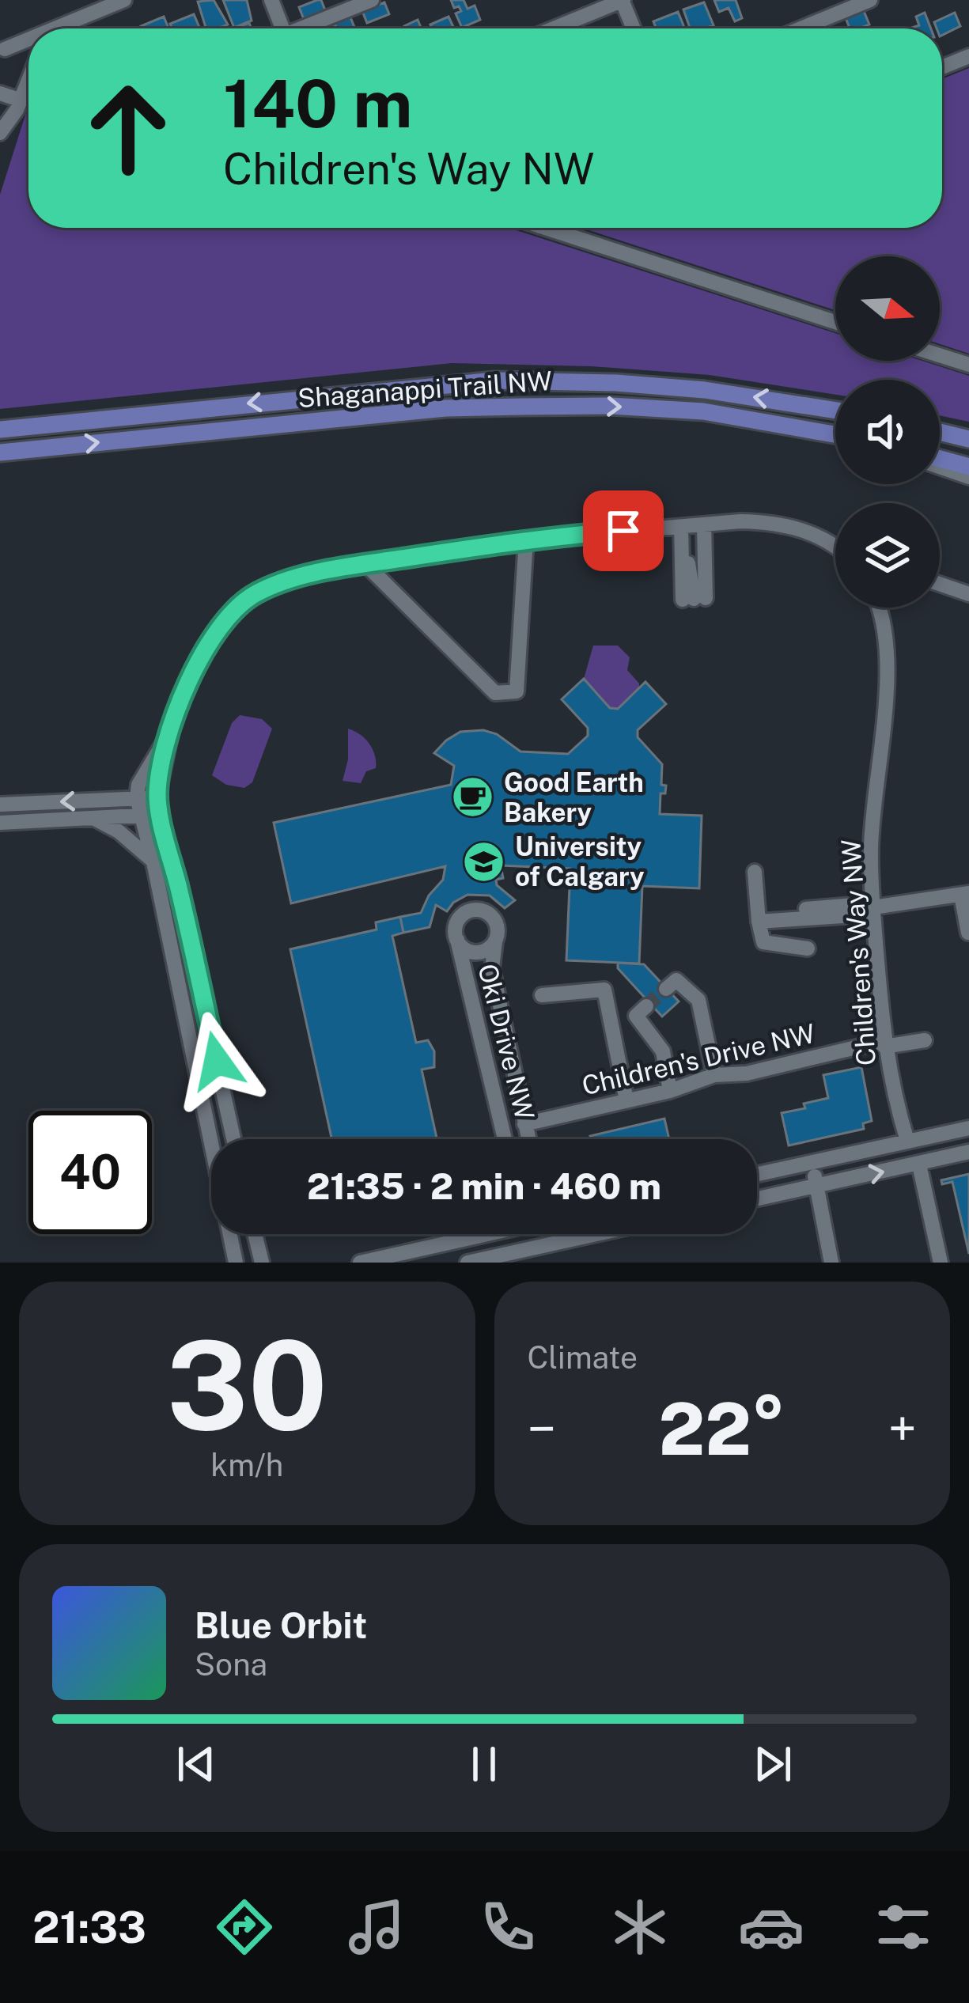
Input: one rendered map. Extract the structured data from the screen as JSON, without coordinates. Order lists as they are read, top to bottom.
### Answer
{
  "streets": {
    "main road": ["Shaganappi Trail NW"],
    "street": ["Children's Way NW", "Oki Drive NW", "Children's Drive NW"]
  },
  "crossings": [
    ["Children's Way NW", "Children's Drive NW"],
    ["Oki Drive NW", "Children's Drive NW"]
  ],
  "places": {
    "cafe": ["Good Earth Bakery"],
    "school or university": ["University of Calgary"]
  },
  "north": "right",
  "page": {
    "turn": ["140 m", "Children's Way NW"],
    "limit": "40",
    "trip": "21:35 · 2 min · 460 m",
    "tile": [
      ["30", "km/h"],
      "Climate"
    ],
    "heat": ["−", "22°", "+"],
    "song": ["Blue Orbit", "Sona"],
    "tabs": "21:33"
  }
}
